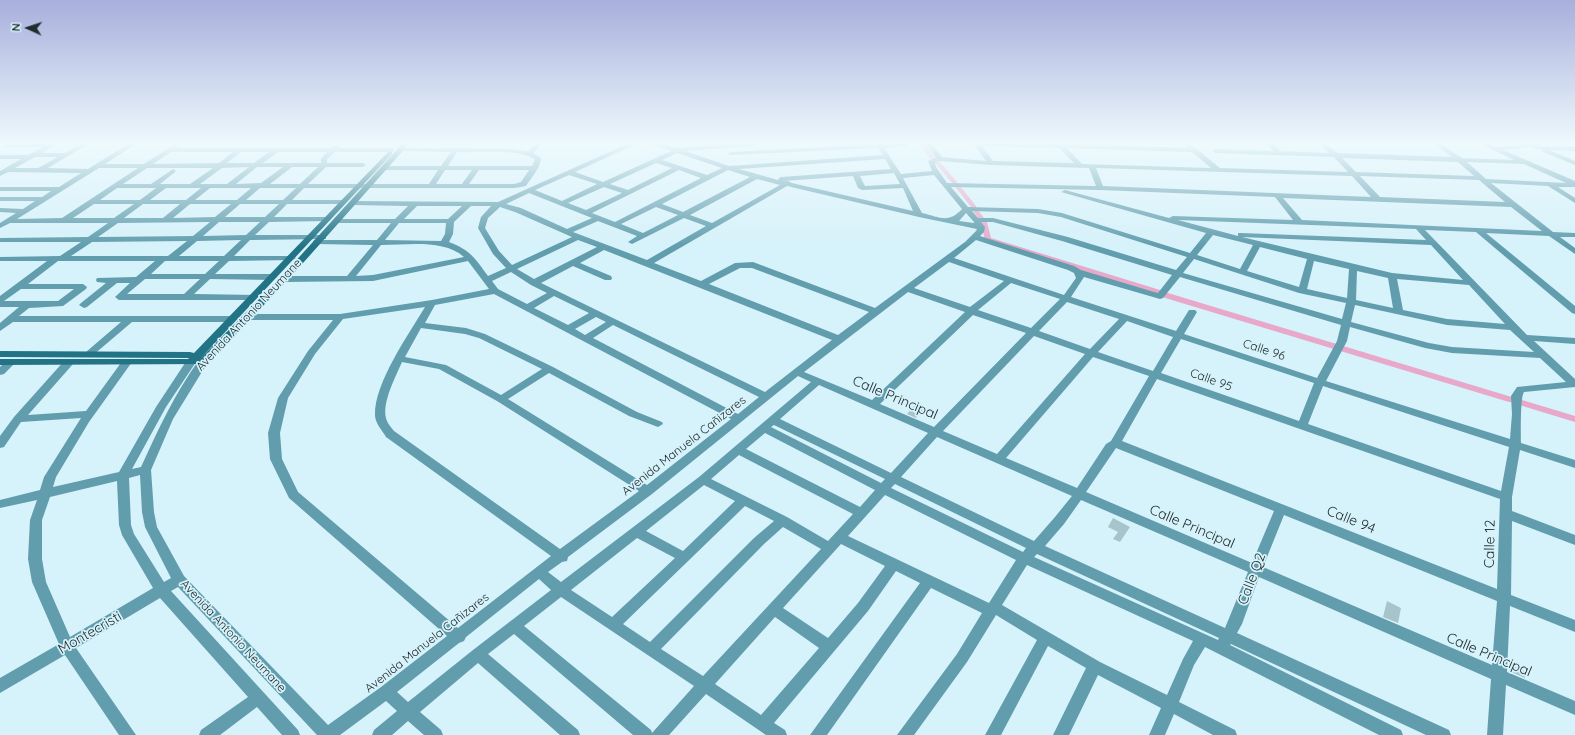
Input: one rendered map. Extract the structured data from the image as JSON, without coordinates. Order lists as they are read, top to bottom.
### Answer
{
  "streets": {
    "street": [
      "Avenida Antonio Neumane",
      "Calle 96",
      "Calle 95",
      "Calle Principal",
      "Avenida Manuela Cañizares",
      "Calle 94",
      "Calle 12",
      "Calle Q2",
      "Montecristi"
    ]
  },
  "crossings": [
    ["Avenida Antonio Neumane", "Avenida Manuela Cañizares"],
    ["Avenida Antonio Neumane", "Montecristi"],
    ["Calle 96", "Avenida Manuela Cañizares"],
    ["Calle 96", "Calle 12"],
    ["Calle 95", "Avenida Manuela Cañizares"],
    ["Calle 95", "Calle 12"],
    ["Calle Principal", "Avenida Manuela Cañizares"],
    ["Calle Principal", "Calle 12"],
    ["Calle Principal", "Calle Q2"],
    ["Calle 94", "Calle 12"],
    ["Calle 94", "Calle Q2"]
  ],
  "north": "left"
}
